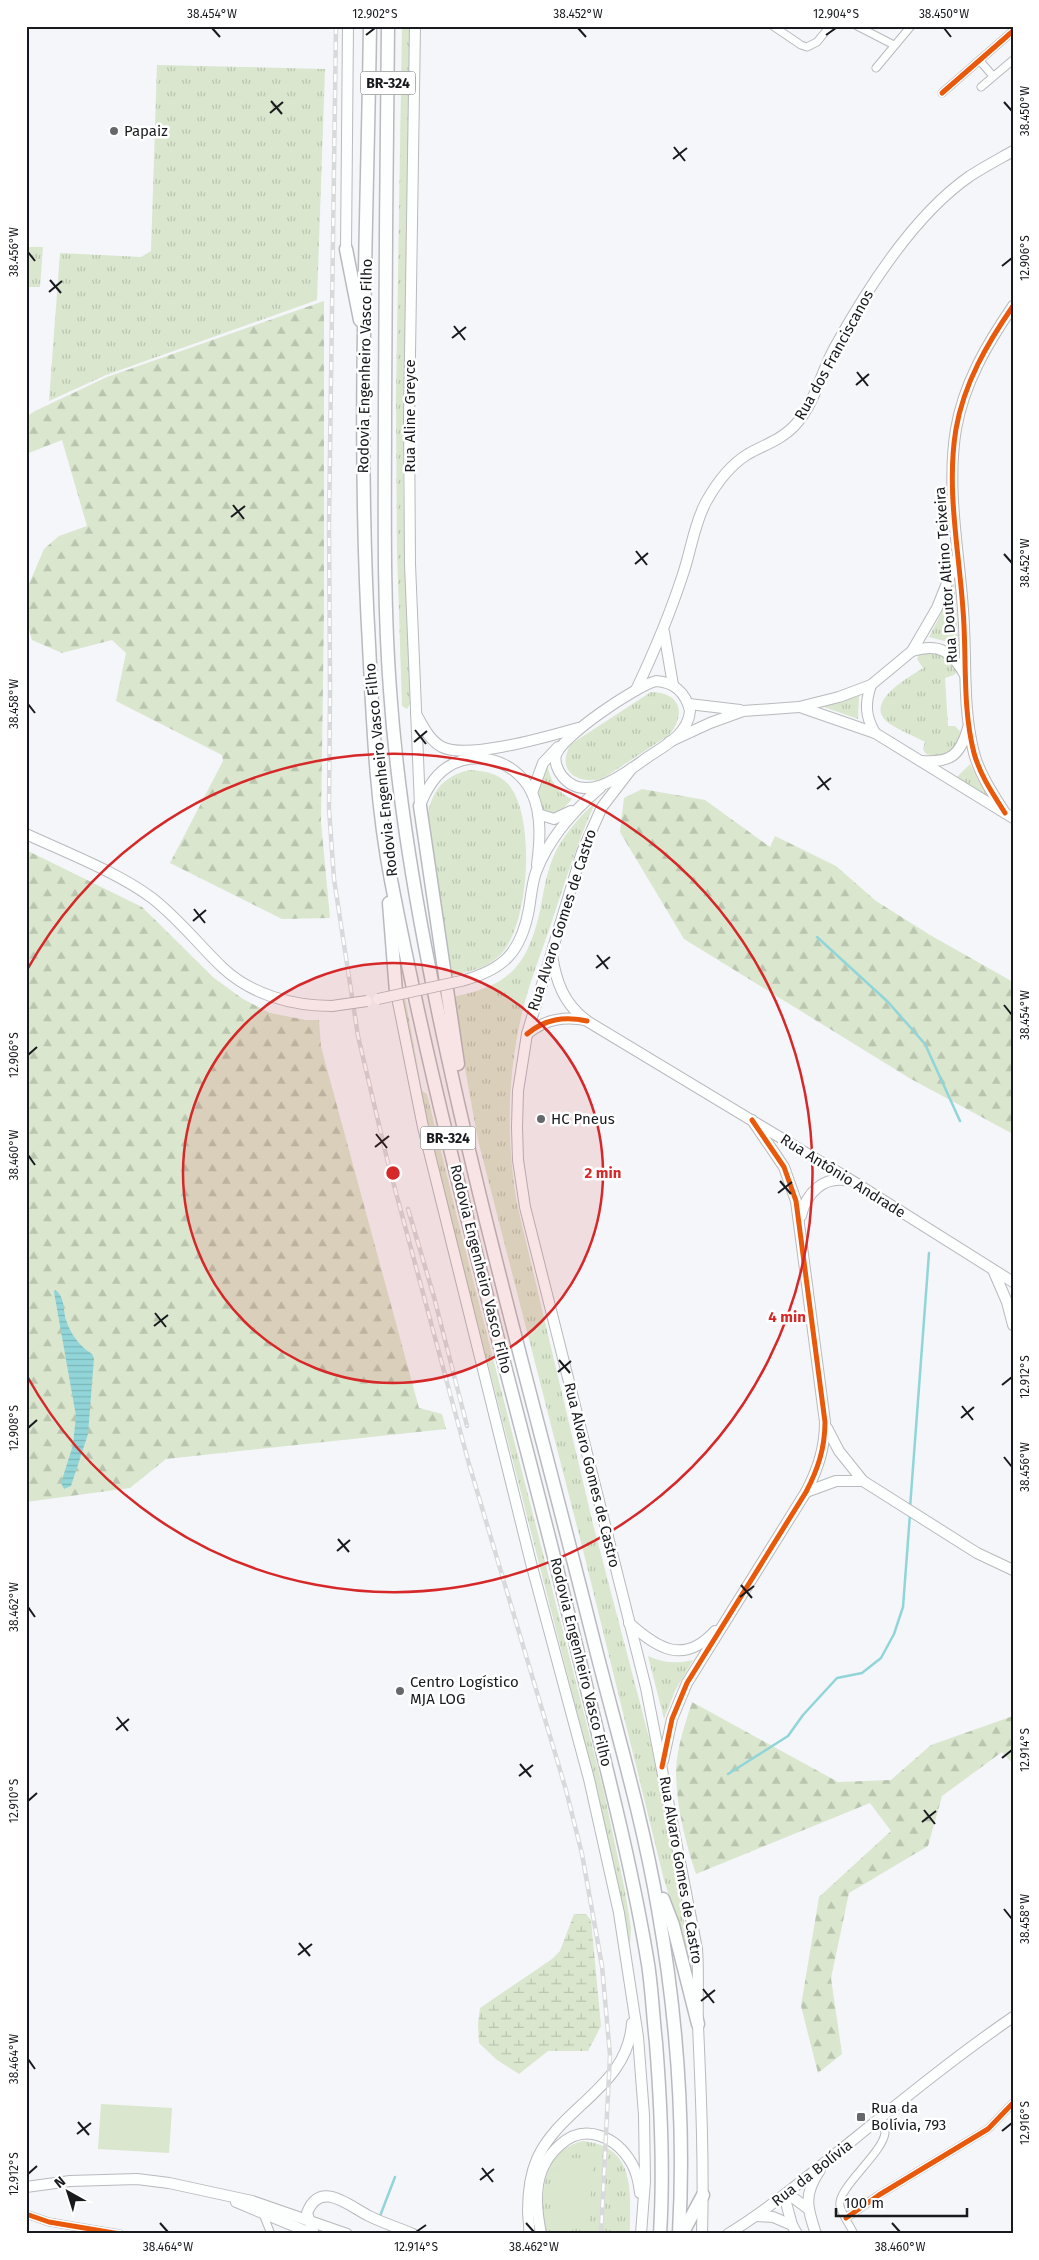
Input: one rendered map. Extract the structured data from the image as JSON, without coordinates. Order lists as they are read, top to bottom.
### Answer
{
  "streets": {
    "highway": ["BR-324", "Rodovia Engenheiro Vasco Filho"],
    "main road": [
      "Rua dos Franciscanos",
      "Rua Aline Greyce",
      "Rua Doutor Altino Teixeira",
      "Rua Alvaro Gomes de Castro",
      "Rua Antônio Andrade",
      "Rua da Bolívia"
    ]
  },
  "crossings": [
    ["Rua Alvaro Gomes de Castro", "Rua Antônio Andrade"]
  ],
  "places": {
    "other": ["Papaiz", "HC Pneus", "Centro Logístico MJA LOG"],
    "transit": ["Rua da Bolívia, 793"]
  },
  "scale_bar": "100 m",
  "north": "top left",
  "coordinates": [
    "38.454°W",
    "12.902°S",
    "38.452°W",
    "12.904°S",
    "38.450°W",
    "38.456°W",
    "12.906°S",
    "38.458°W",
    "38.460°W",
    "12.912°S",
    "12.908°S",
    "38.462°W",
    "12.914°S",
    "12.910°S",
    "38.464°W",
    "12.916°S"
  ],
  "rings": ["2 min", "4 min"]
}
